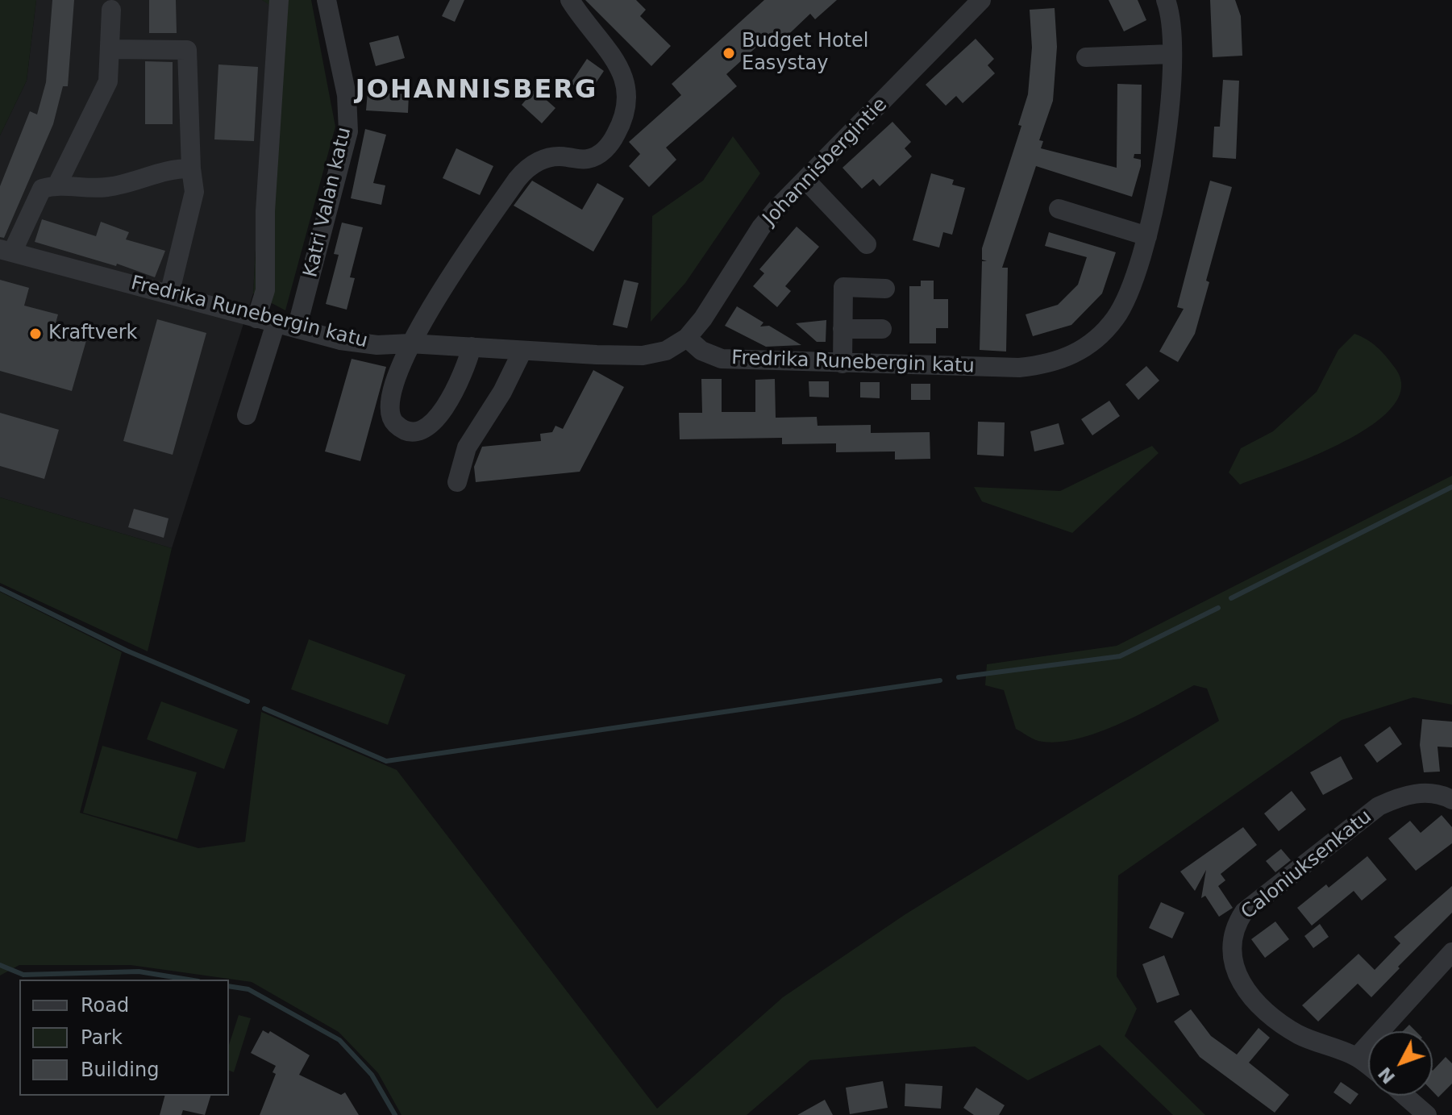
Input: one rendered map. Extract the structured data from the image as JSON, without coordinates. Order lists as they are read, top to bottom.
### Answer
{
  "streets": {
    "street": [
      "Johannisbergintie",
      "Katri Valan katu",
      "Fredrika Runebergin katu",
      "Caloniuksenkatu"
    ]
  },
  "crossings": [
    ["Johannisbergintie", "Fredrika Runebergin katu"],
    ["Katri Valan katu", "Fredrika Runebergin katu"]
  ],
  "districts": ["JOHANNISBERG"],
  "places": ["Budget Hotel Easystay", "Kraftverk"],
  "legend": ["Road", "Park", "Building"],
  "north": "bottom left"
}
